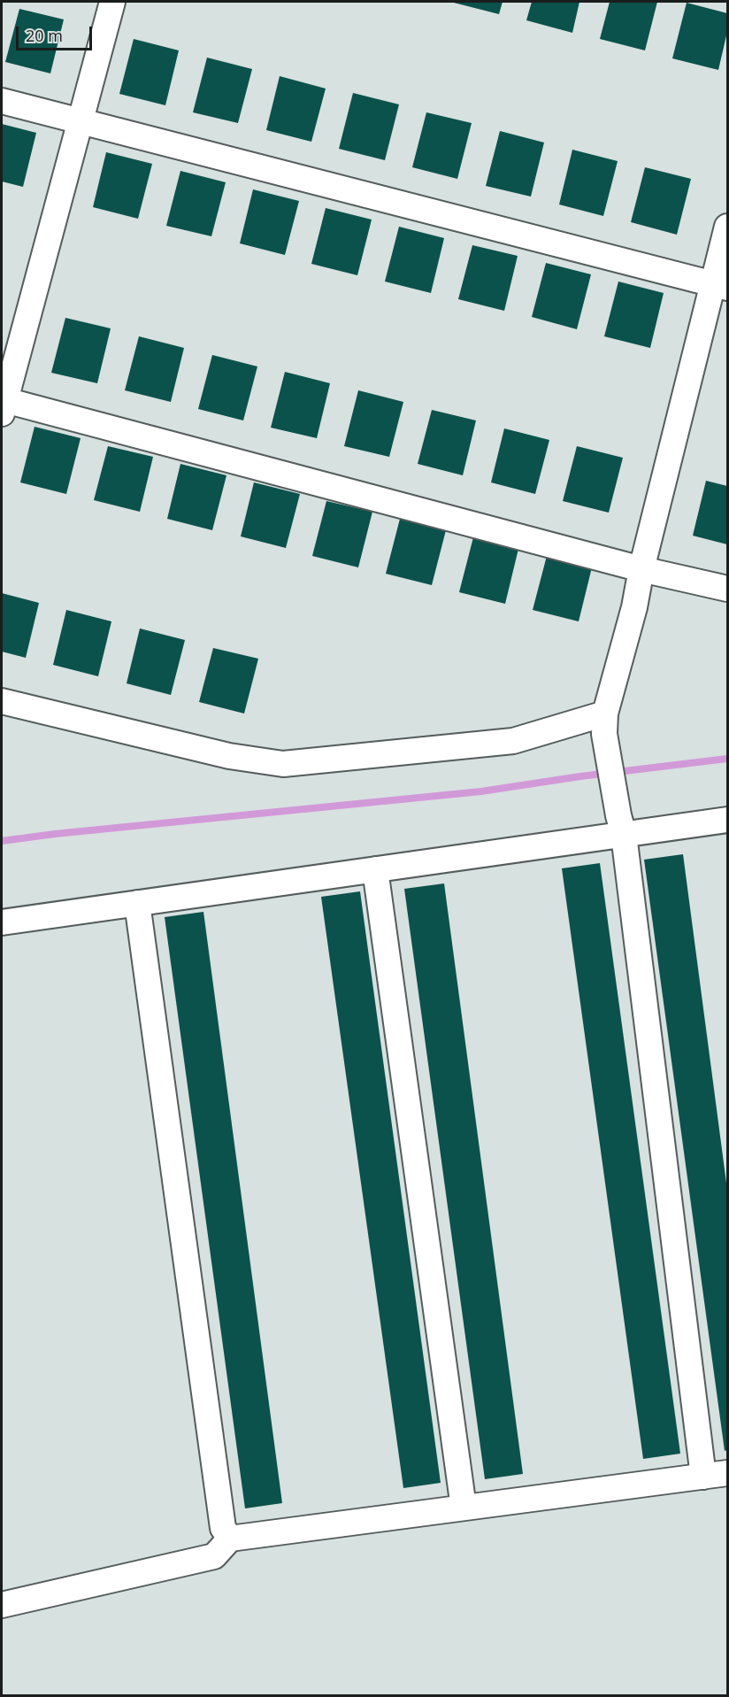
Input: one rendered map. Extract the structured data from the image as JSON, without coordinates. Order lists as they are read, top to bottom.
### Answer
{
  "scale_bar": "20 m"
}
